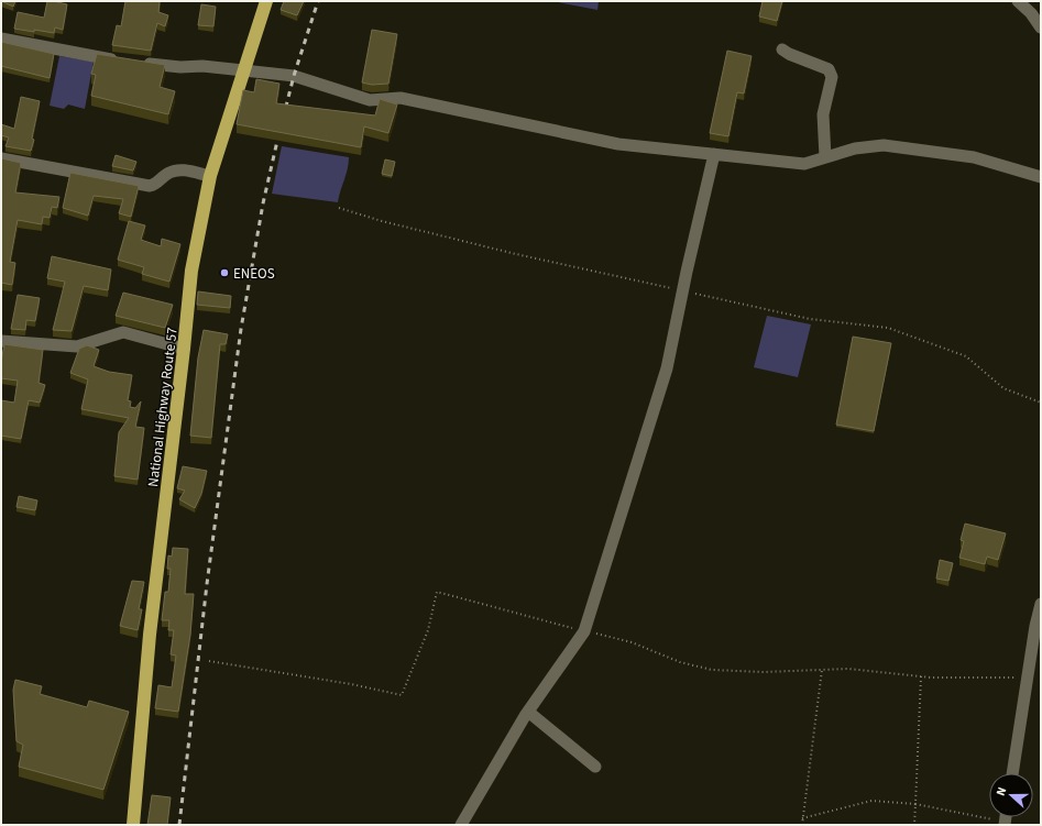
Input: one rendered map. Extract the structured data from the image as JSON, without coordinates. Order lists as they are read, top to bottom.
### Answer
{
  "streets": {
    "highway": ["National Highway Route 57"]
  },
  "places": ["ENEOS"],
  "north": "left"
}
